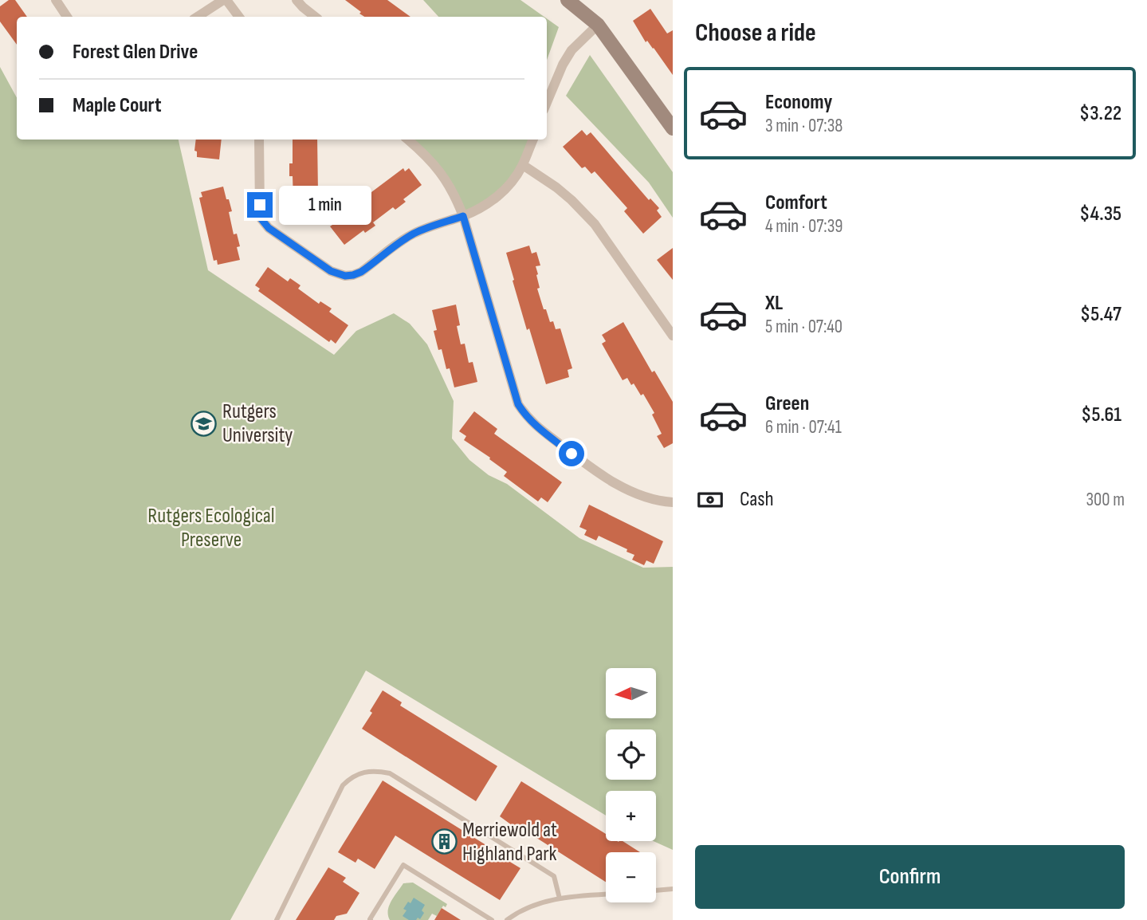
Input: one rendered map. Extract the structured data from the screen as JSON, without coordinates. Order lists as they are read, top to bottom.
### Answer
{
  "parks": ["Rutgers Ecological Preserve"],
  "places": {
    "school or university": ["Rutgers University"],
    "building": ["Merriewold at Highland Park"]
  },
  "north": "left",
  "page": {
    "heading": "Choose a ride",
    "banner": ["Forest Glen Drive", "Maple Court"],
    "list": [
      {
        "name": "Economy",
        "note": "3 min · 07:38",
        "value": "$3.22"
      },
      {
        "name": "Comfort",
        "note": "4 min · 07:39",
        "value": "$4.35"
      },
      {
        "name": "XL",
        "note": "5 min · 07:40",
        "value": "$5.47"
      },
      {
        "name": "Green",
        "note": "6 min · 07:41",
        "value": "$5.61"
      }
    ],
    "bubble": "1 min",
    "pay": ["Cash", "300 m"],
    "map_buttons": ["+", "−"],
    "buttons": "Confirm"
  }
}
